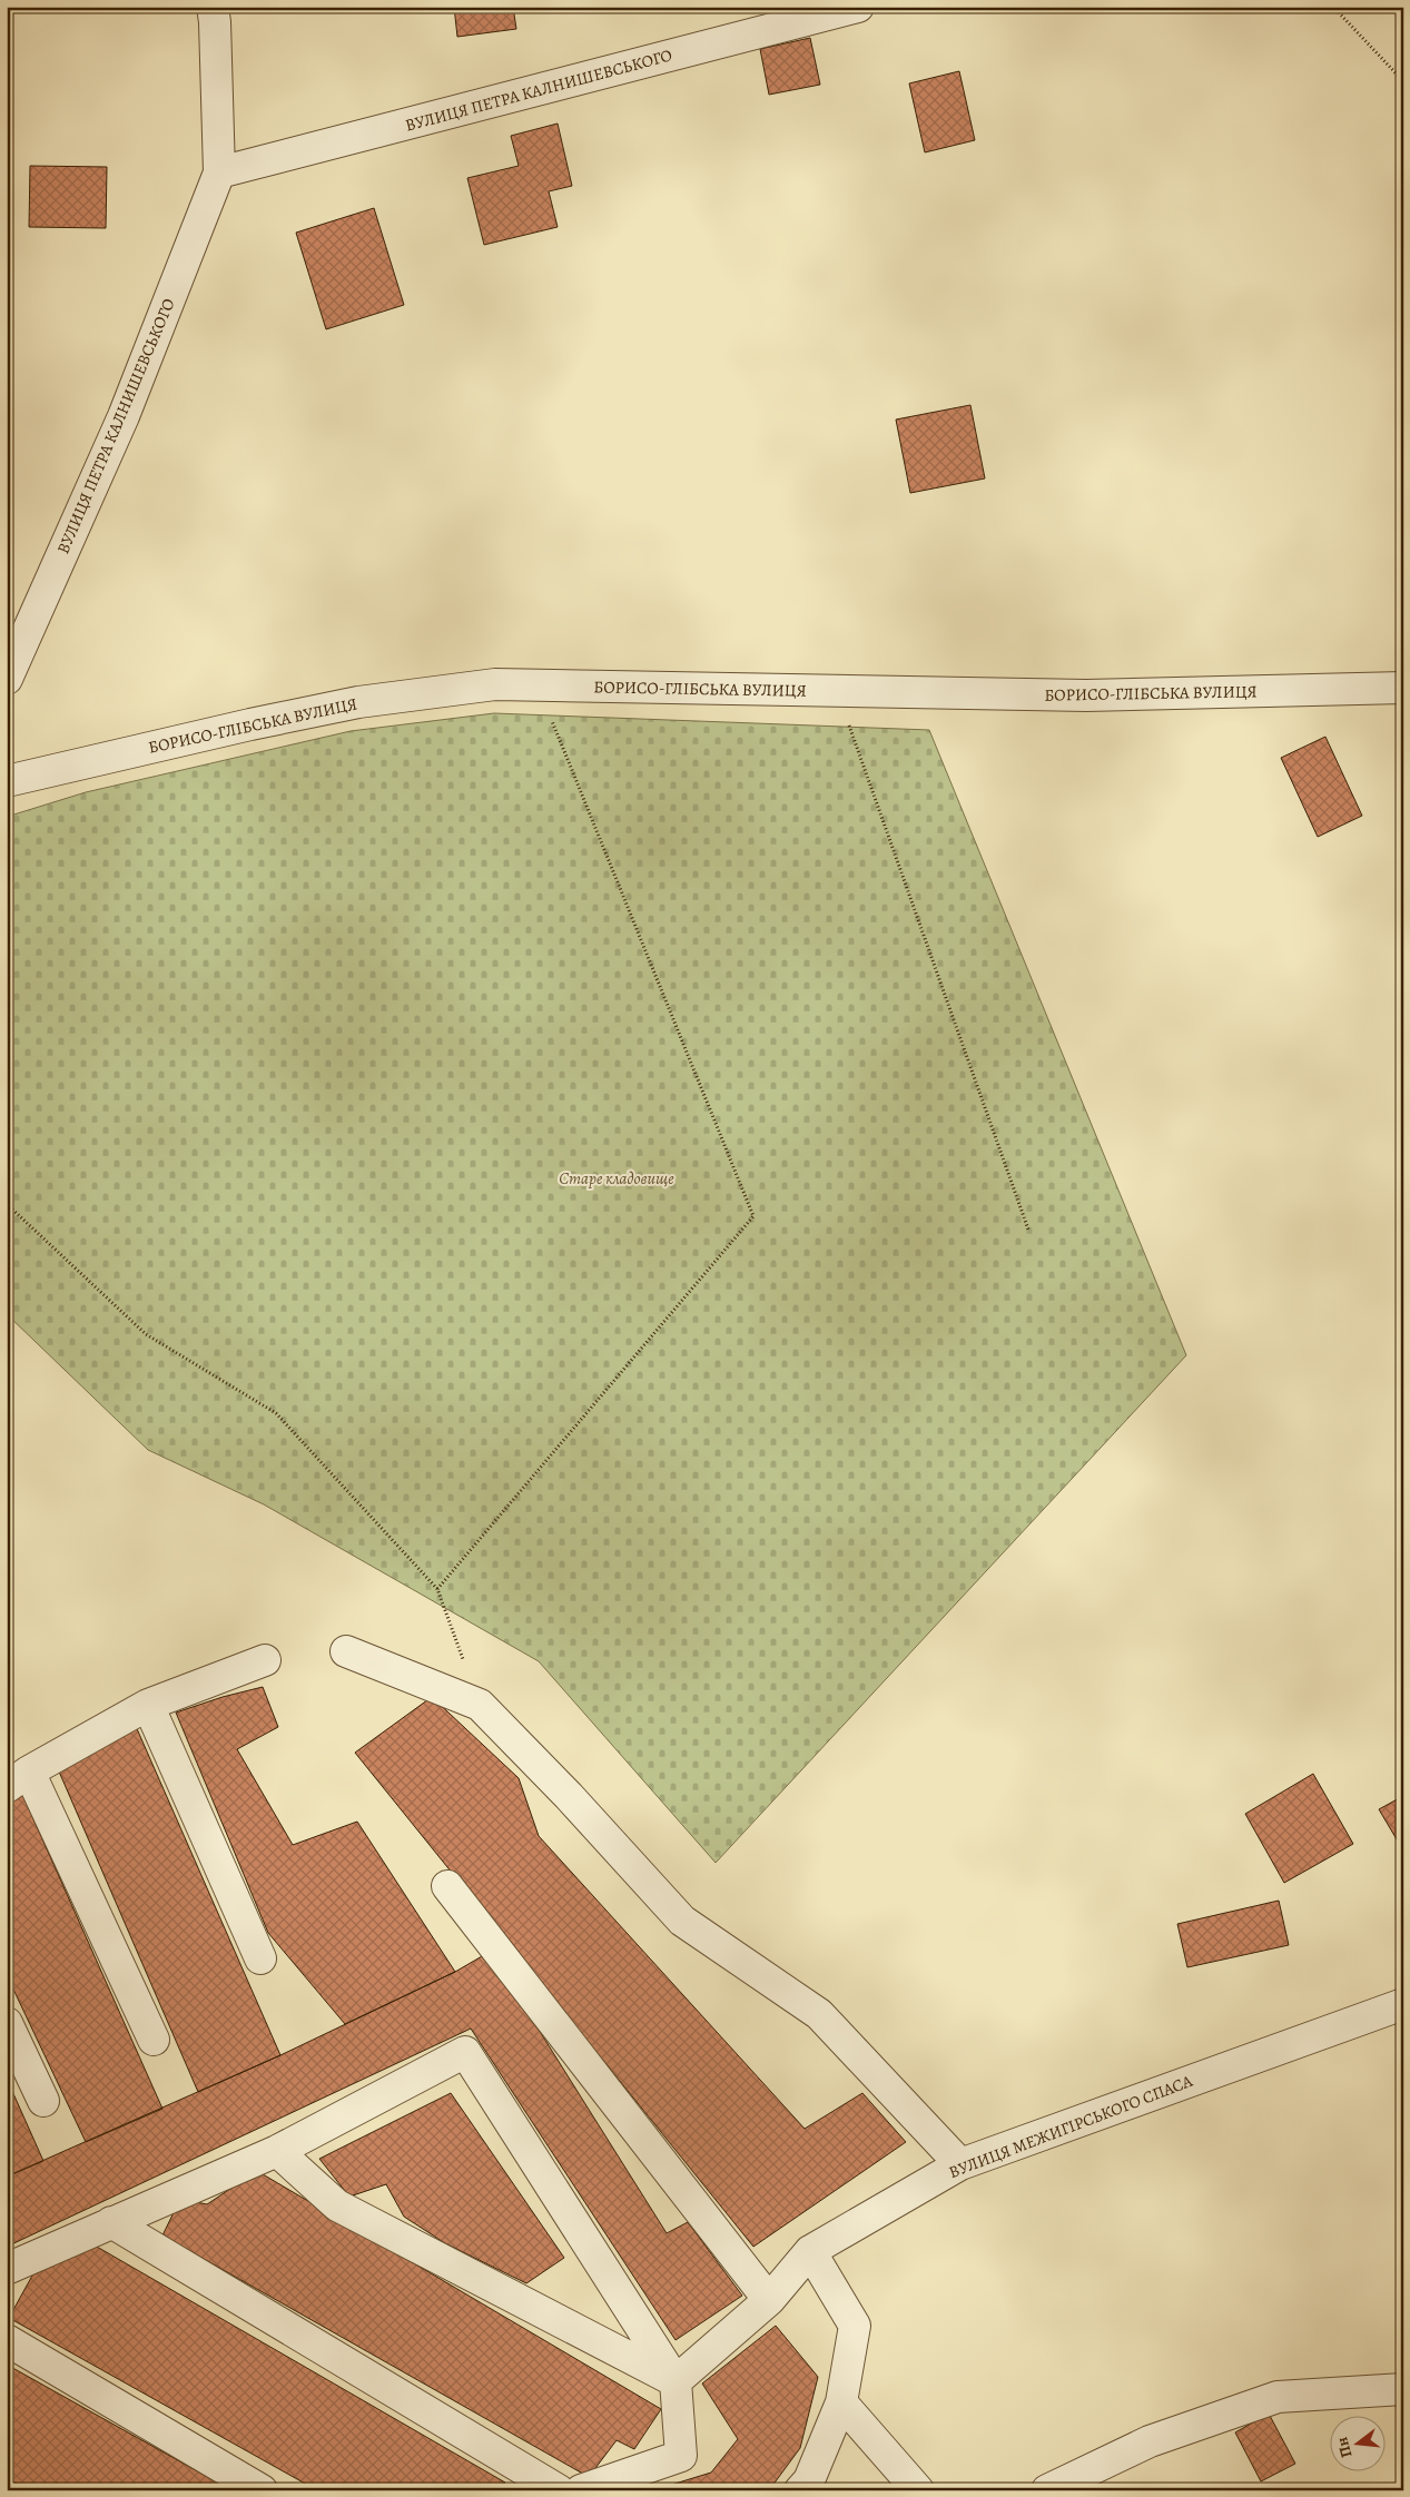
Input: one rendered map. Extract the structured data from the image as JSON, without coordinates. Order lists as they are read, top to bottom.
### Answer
{
  "streets": {
    "street": ["ВУЛИЦЯ ПЕТРА КАЛНИШЕВСЬКОГО", "БОРИСО-ГЛІБСЬКА ВУЛИЦЯ", "ВУЛИЦЯ МЕЖИГІРСЬКОГО СПАСА"]
  },
  "parks": ["Старе кладовище"],
  "north": "left"
}
